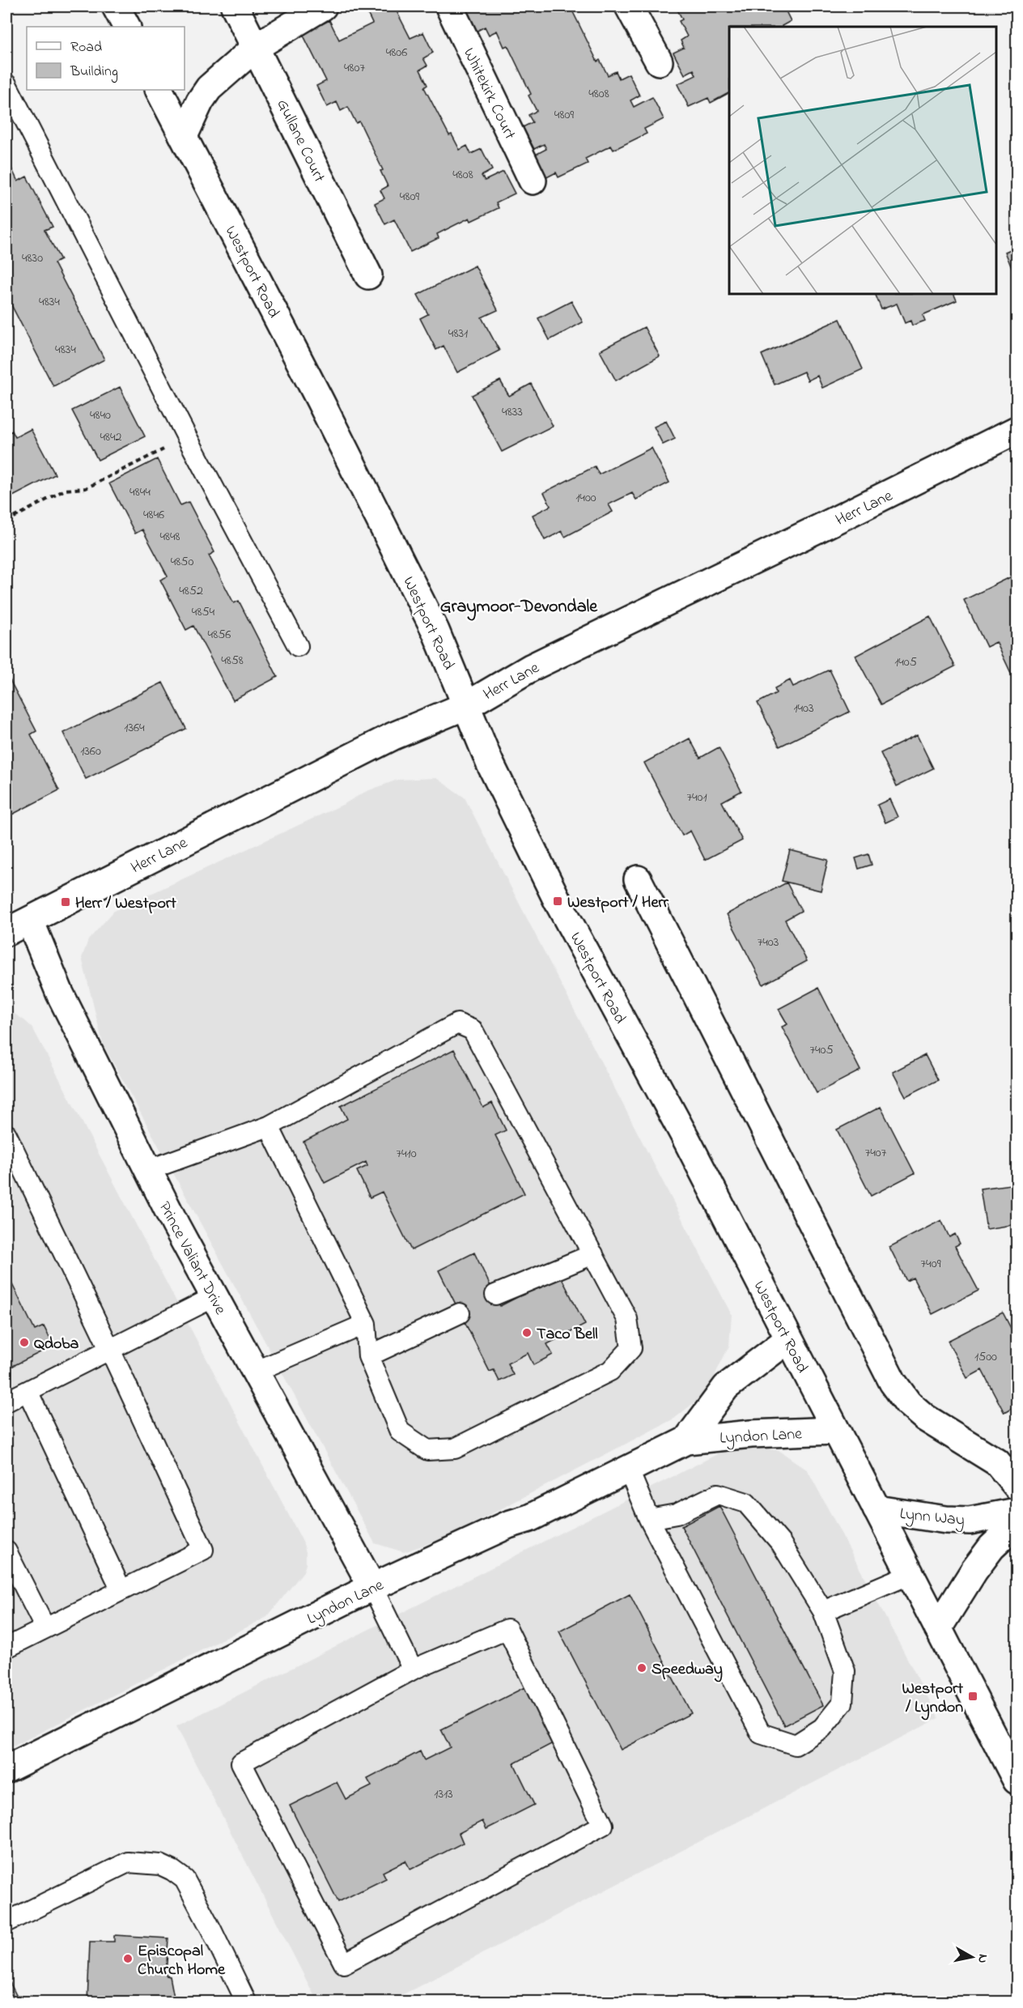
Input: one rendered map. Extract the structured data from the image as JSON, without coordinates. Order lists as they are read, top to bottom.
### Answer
{
  "streets": {
    "street": [
      "Whitekirk Court",
      "Gullane Court",
      "Westport Road",
      "Herr Lane",
      "Prince Valiant Drive",
      "Lyndon Lane",
      "Lynn Way"
    ]
  },
  "crossings": [
    ["Westport Road", "Herr Lane"],
    ["Westport Road", "Lyndon Lane"],
    ["Westport Road", "Lynn Way"],
    ["Herr Lane", "Prince Valiant Drive"],
    ["Prince Valiant Drive", "Lyndon Lane"]
  ],
  "districts": ["Graymoor-Devondale"],
  "places": {
    "transit": ["Westport / Herr", "Herr / Westport", "Westport / Lyndon"],
    "other": [
      "Taco Bell",
      "Qdoba",
      "Speedway",
      "Episcopal Church Home"
    ]
  },
  "house_numbers": [
    "4806",
    "4807",
    "4808",
    "4809",
    "4808",
    "4809",
    "4830",
    "4834",
    "4831",
    "4834",
    "4833",
    "4840",
    "4842",
    "4844",
    "1400",
    "4846",
    "4848",
    "4850",
    "4852",
    "4854",
    "4856",
    "4858",
    "1405",
    "1403",
    "1364",
    "1360",
    "7401",
    "7403",
    "7405",
    "7407",
    "7410",
    "7409",
    "1500",
    "1313"
  ],
  "legend": ["Road", "Building"],
  "north": "right"
}
